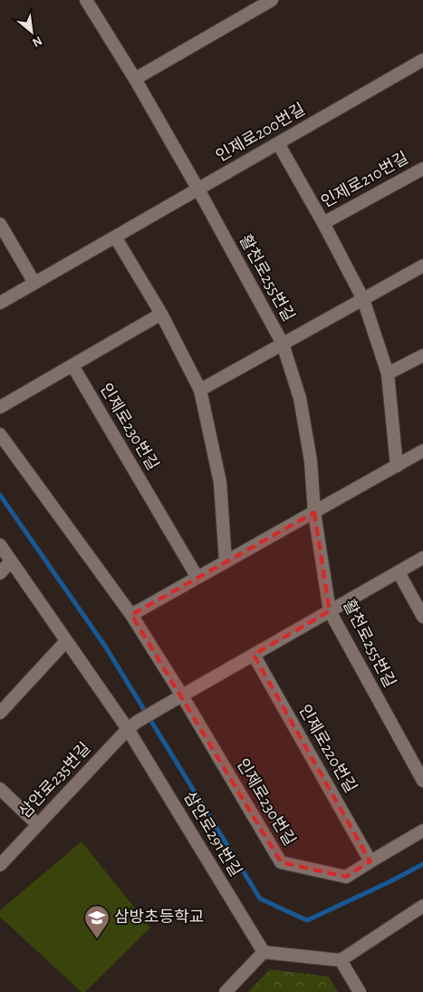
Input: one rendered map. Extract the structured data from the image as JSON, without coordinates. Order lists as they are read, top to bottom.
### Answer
{
  "streets": {
    "street": [
      "인제로200번길",
      "인제로210번길",
      "활천로255번길",
      "인제로230번길",
      "인제로220번길",
      "삼안로235번길",
      "삼안로291번길"
    ]
  },
  "crossings": [
    ["인제로200번길", "인제로210번길"],
    ["인제로200번길", "활천로255번길"],
    ["인제로230번길", "인제로220번길"],
    ["인제로230번길", "삼안로235번길"],
    ["삼안로235번길", "삼안로291번길"]
  ],
  "places": {
    "school or university": ["삼방초등학교"]
  },
  "north": "bottom right"
}
